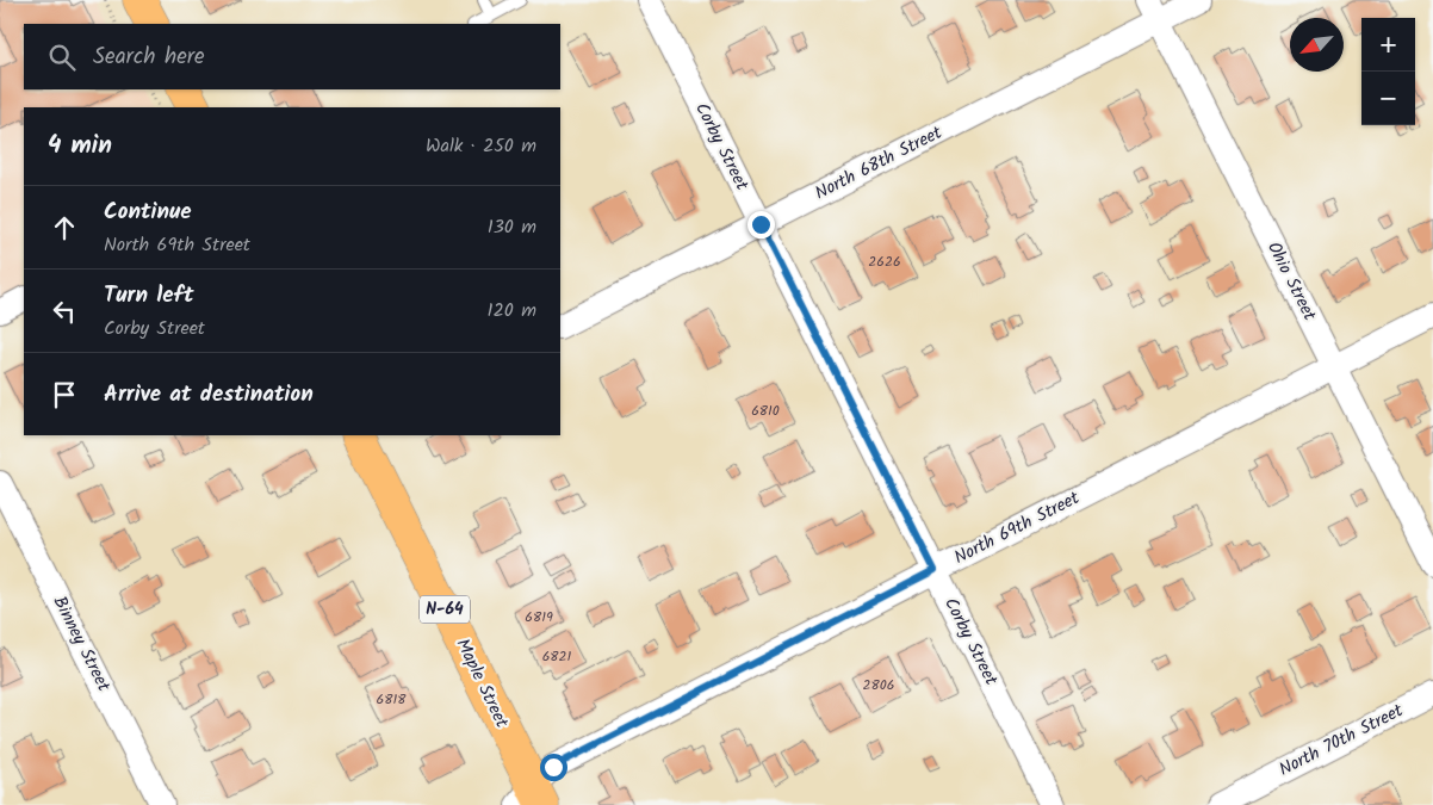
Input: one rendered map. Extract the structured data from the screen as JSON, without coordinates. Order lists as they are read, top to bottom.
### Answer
{
  "streets": {
    "main road": ["N-64", "Maple Street"],
    "street": [
      "Corby Street",
      "North 68th Street",
      "Ohio Street",
      "North 69th Street",
      "Binney Street",
      "North 70th Street"
    ]
  },
  "crossings": [
    ["Corby Street", "North 68th Street"],
    ["Corby Street", "North 69th Street"],
    ["North 68th Street", "Ohio Street"],
    ["Ohio Street", "North 69th Street"],
    ["North 69th Street", "Maple Street"]
  ],
  "house_numbers": [
    "2626",
    "6810",
    "6819",
    "6821",
    "2806",
    "6818"
  ],
  "north": "bottom left",
  "page": {
    "map_buttons": ["+", "−"],
    "search": "Search here",
    "heading": ["4 min", "Walk · 250 m"],
    "list": [
      ["Continue", "North 69th Street", "130 m"],
      ["Turn left", "Corby Street", "120 m"],
      "Arrive at destination"
    ]
  }
}
